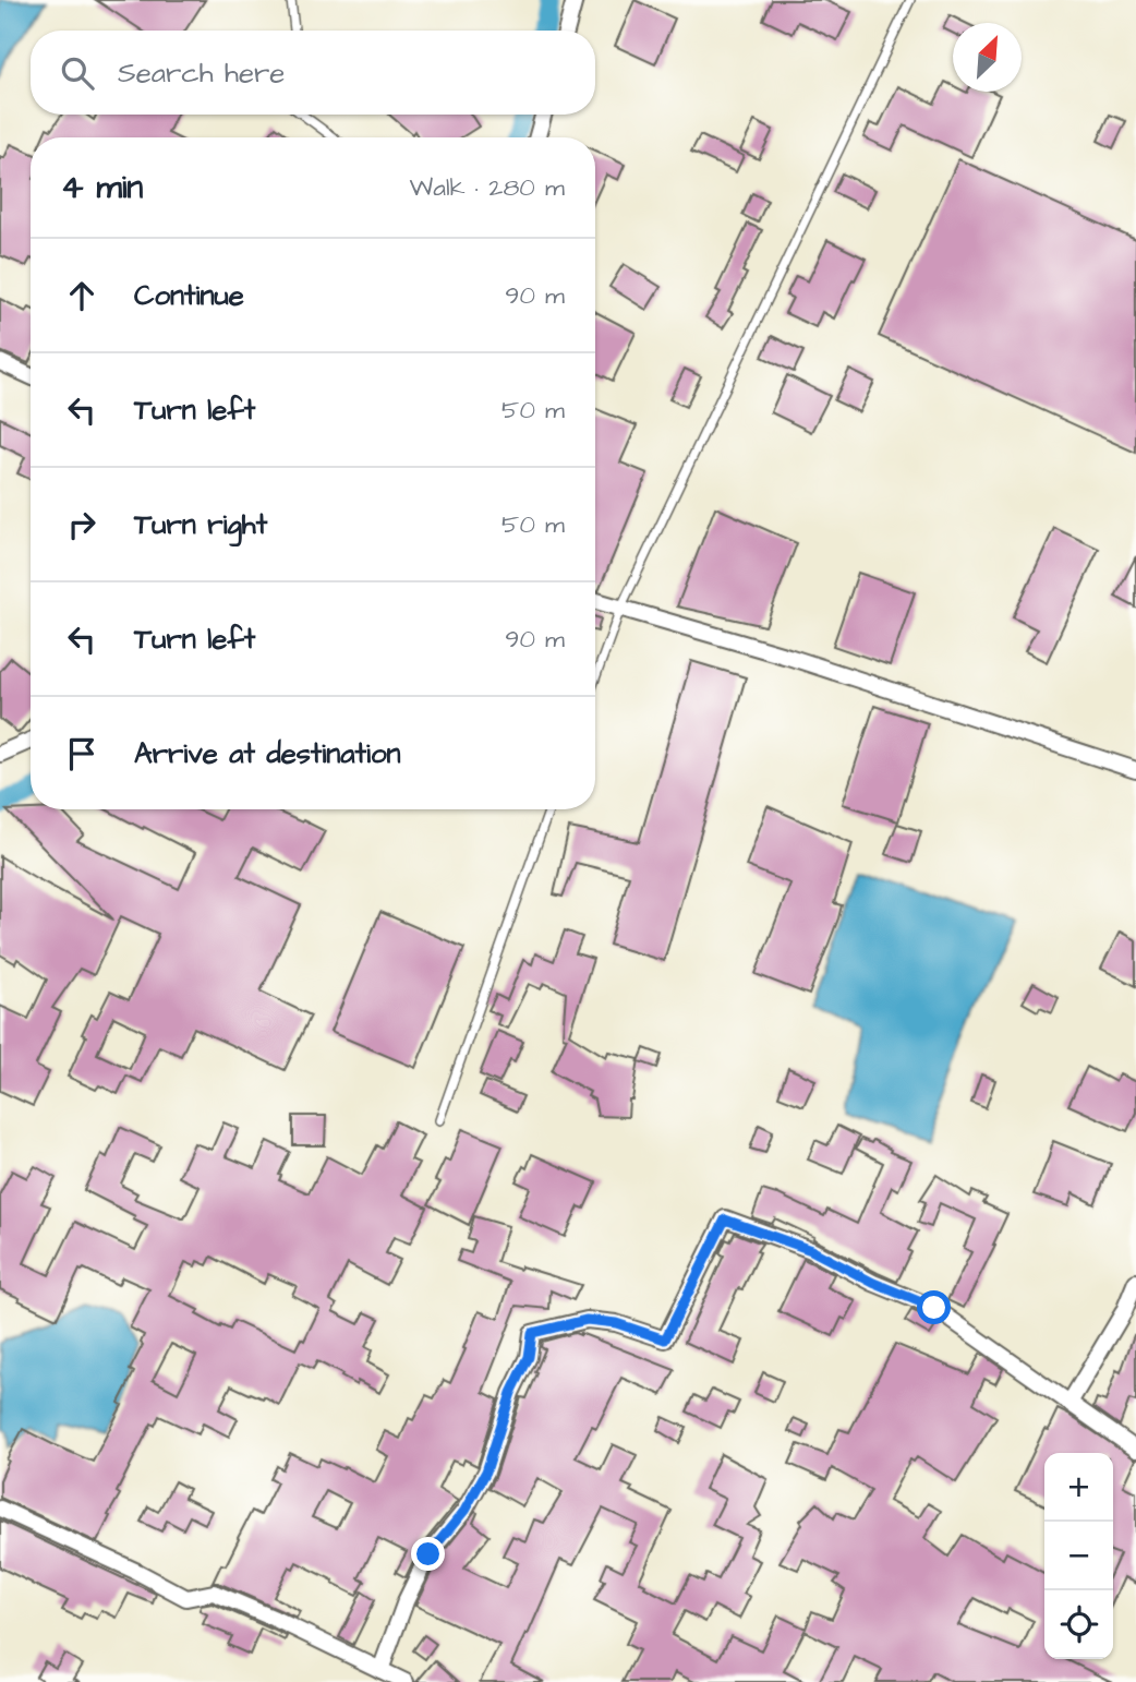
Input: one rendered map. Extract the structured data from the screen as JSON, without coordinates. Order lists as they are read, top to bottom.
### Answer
{
  "north": "top right",
  "page": {
    "search": "Search here",
    "heading": ["4 min", "Walk · 280 m"],
    "list": [
      ["Continue", "90 m"],
      ["Turn left", "50 m"],
      ["Turn right", "50 m"],
      ["Turn left", "90 m"],
      "Arrive at destination"
    ],
    "map_buttons": ["+", "−"]
  }
}
